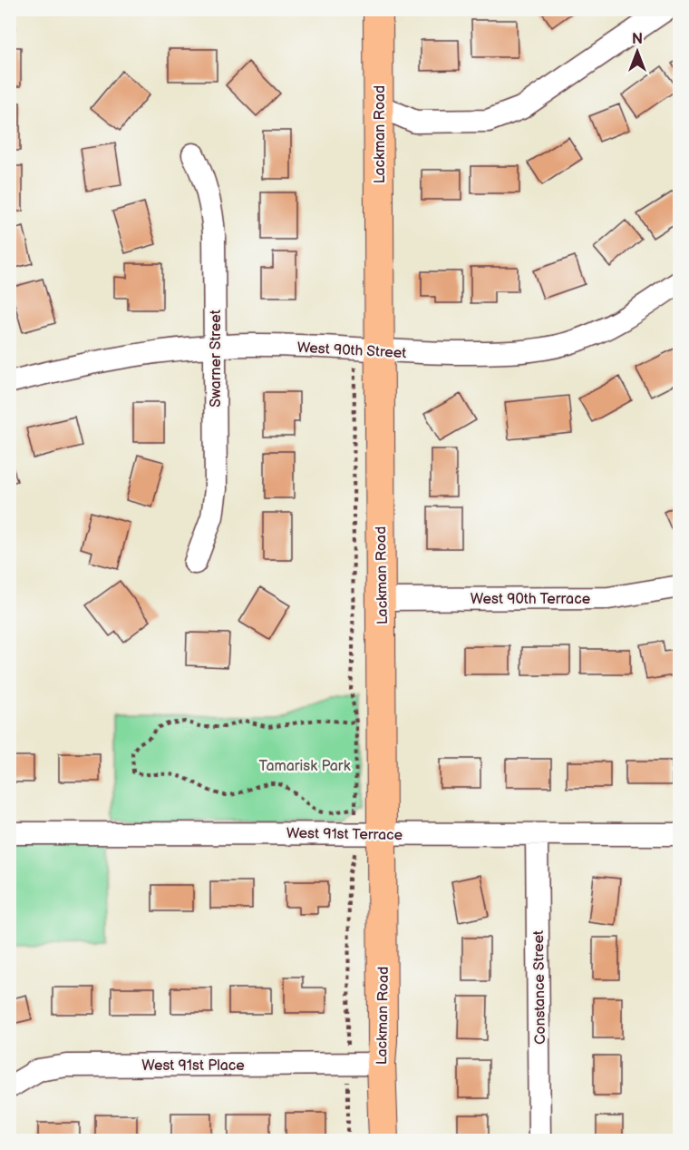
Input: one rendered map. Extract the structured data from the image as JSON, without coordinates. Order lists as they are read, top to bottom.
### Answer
{
  "streets": {
    "main road": ["Lackman Road"],
    "street": [
      "West 90th Street",
      "Swarner Street",
      "West 90th Terrace",
      "West 91st Terrace",
      "Constance Street",
      "West 91st Place"
    ]
  },
  "crossings": [
    ["Lackman Road", "West 90th Street"],
    ["Lackman Road", "West 90th Terrace"],
    ["Lackman Road", "West 91st Terrace"],
    ["Lackman Road", "West 91st Place"],
    ["West 90th Street", "Swarner Street"],
    ["West 91st Terrace", "Constance Street"]
  ],
  "parks": ["Tamarisk Park"],
  "north": "top"
}
